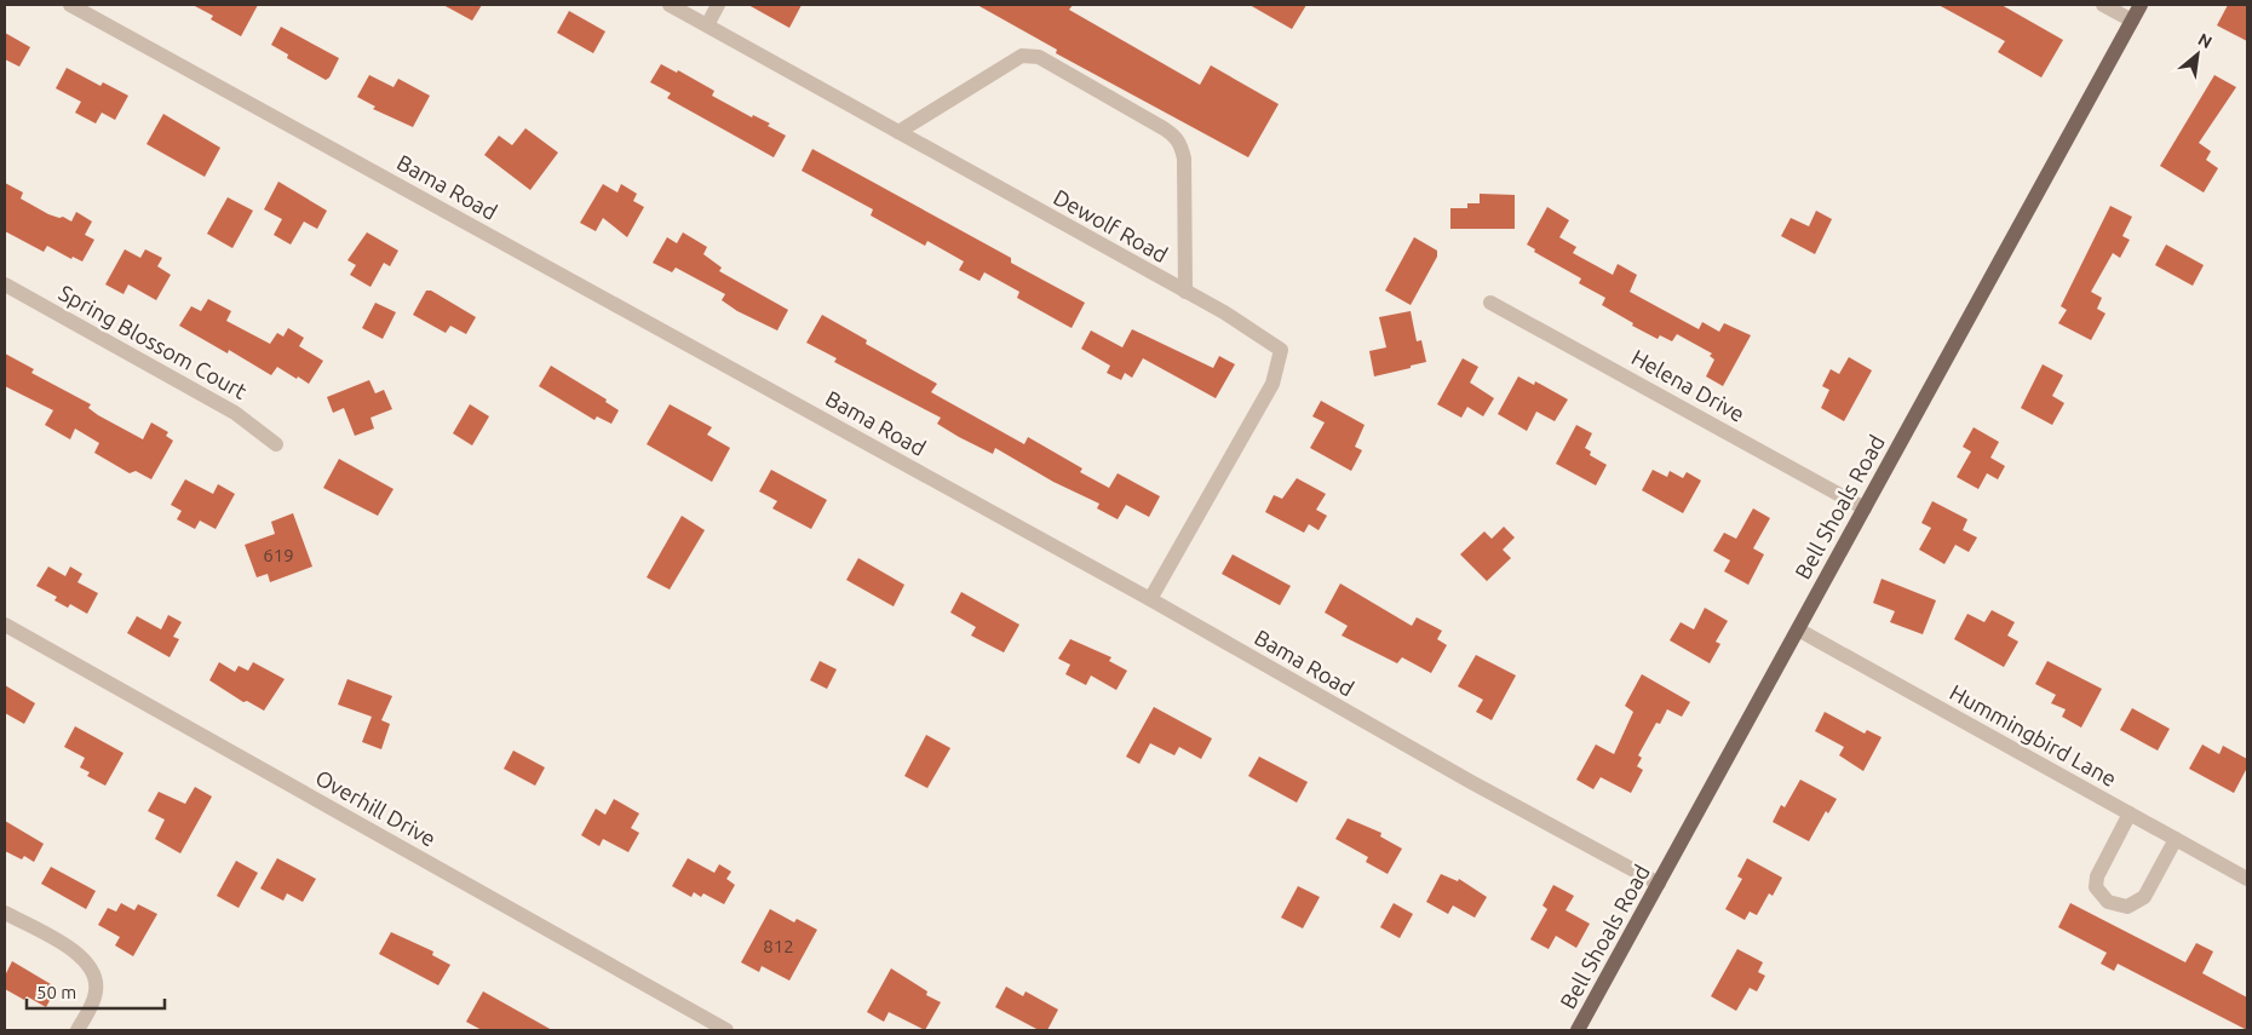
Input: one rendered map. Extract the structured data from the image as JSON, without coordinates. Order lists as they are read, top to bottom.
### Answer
{
  "streets": {
    "main road": ["Bell Shoals Road"],
    "street": [
      "Bama Road",
      "Dewolf Road",
      "Spring Blossom Court",
      "Helena Drive",
      "Hummingbird Lane",
      "Overhill Drive"
    ]
  },
  "crossings": [
    ["Bama Road", "Dewolf Road"],
    ["Bama Road", "Bell Shoals Road"],
    ["Helena Drive", "Bell Shoals Road"],
    ["Bell Shoals Road", "Hummingbird Lane"]
  ],
  "house_numbers": ["619", "812"],
  "scale_bar": "50 m",
  "north": "top right"
}
